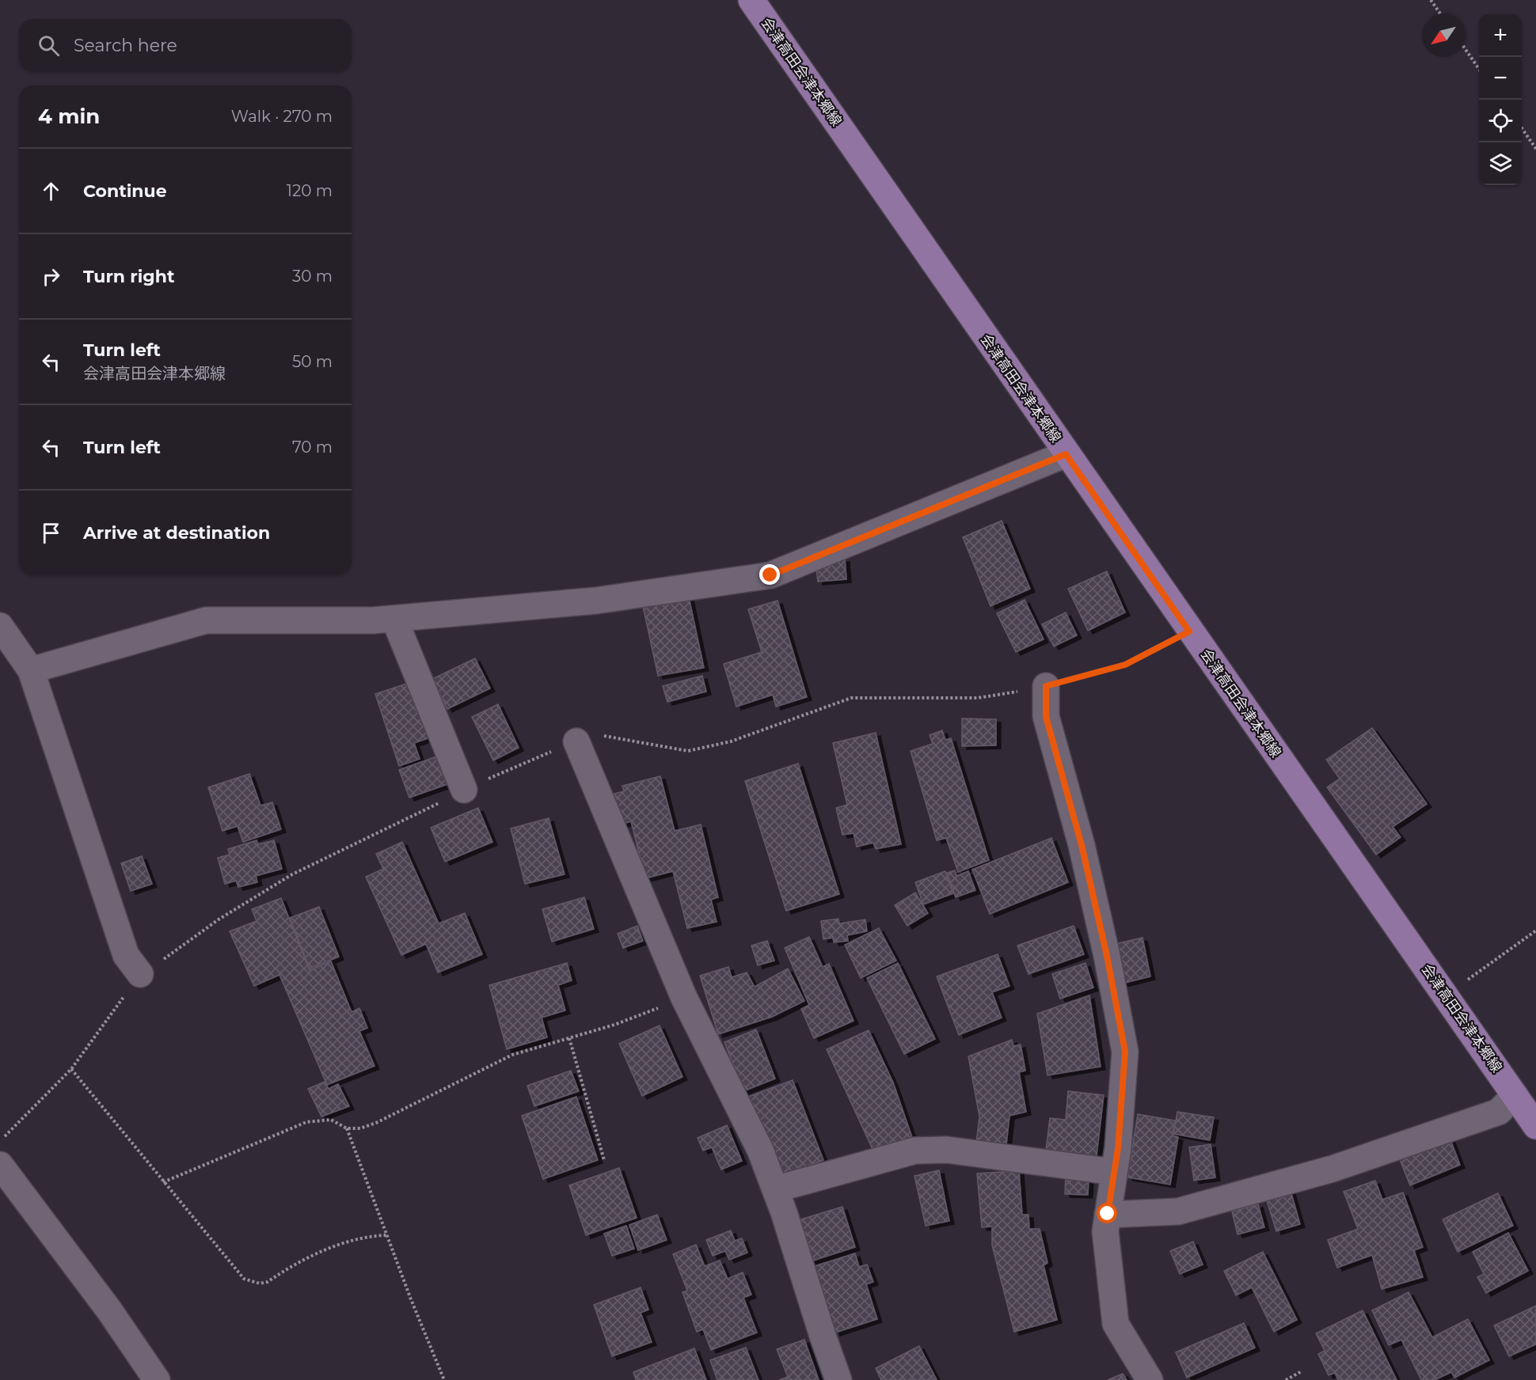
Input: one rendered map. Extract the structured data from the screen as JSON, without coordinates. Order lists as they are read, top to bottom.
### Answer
{
  "streets": {
    "main road": ["会津高田会津本郷線"]
  },
  "north": "bottom left",
  "page": {
    "map_buttons": ["+", "−"],
    "search": "Search here",
    "heading": ["4 min", "Walk · 270 m"],
    "list": [
      ["Continue", "120 m"],
      ["Turn right", "30 m"],
      ["Turn left", "会津高田会津本郷線", "50 m"],
      ["Turn left", "70 m"],
      "Arrive at destination"
    ]
  }
}
